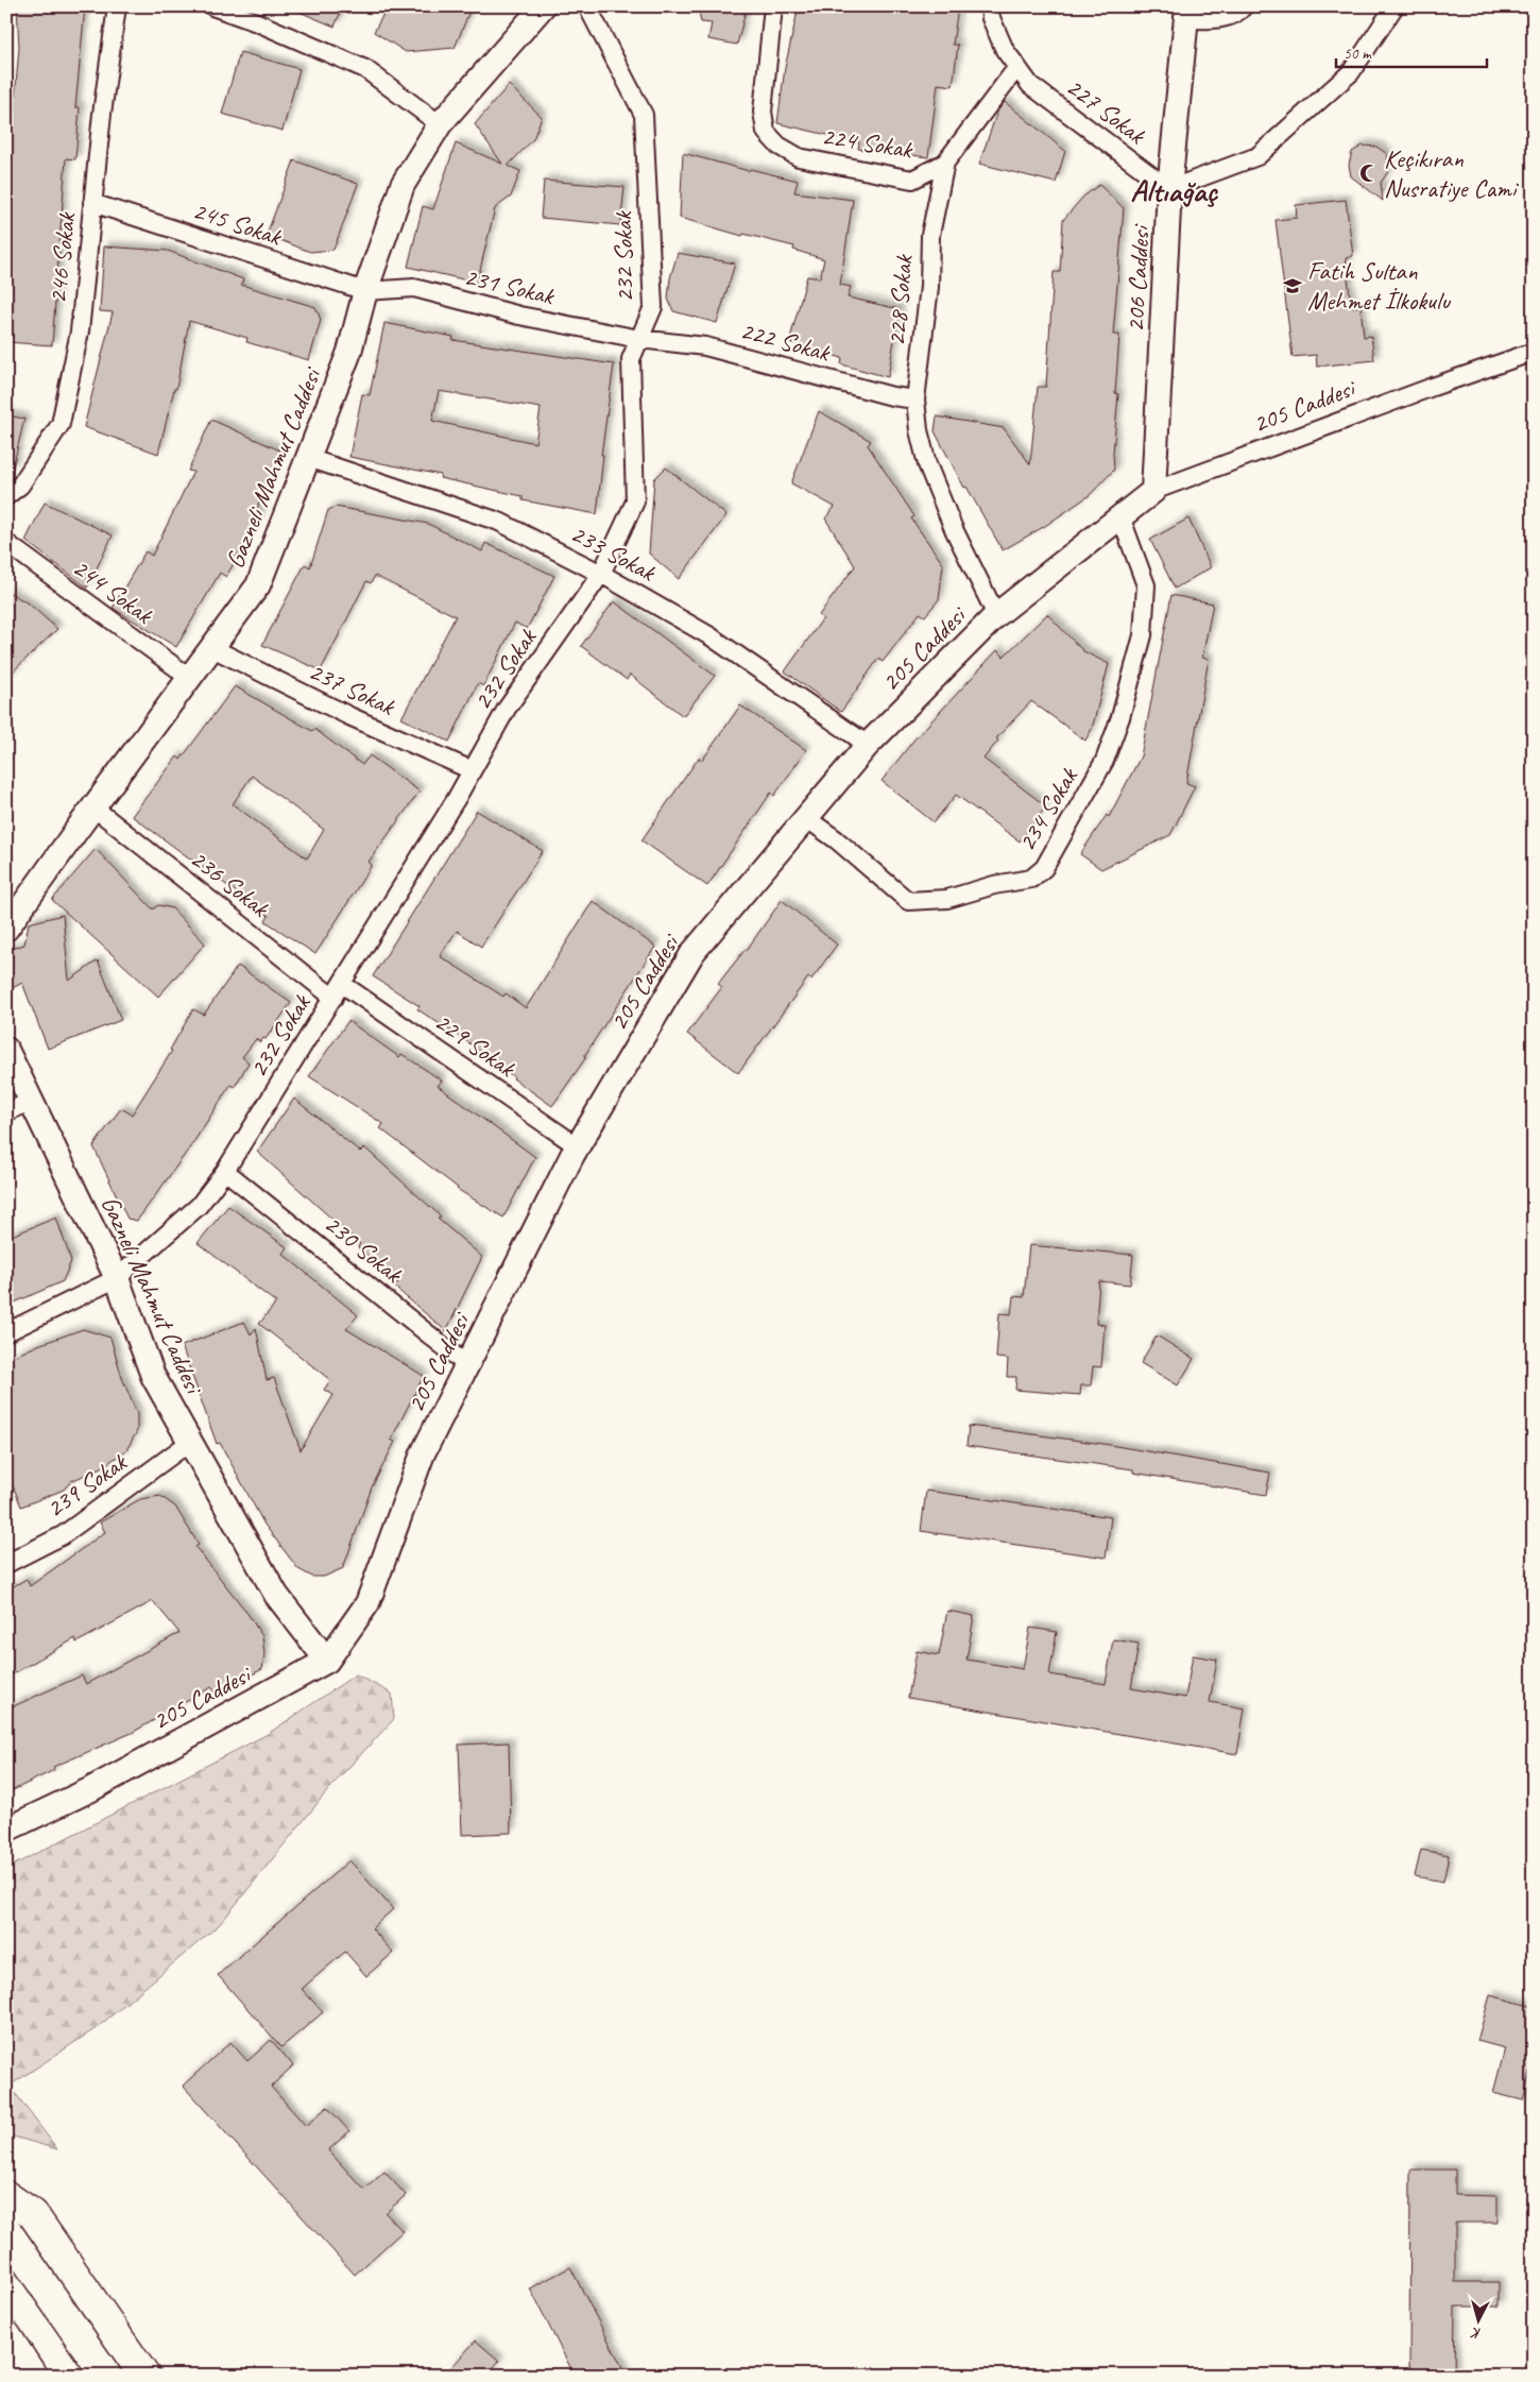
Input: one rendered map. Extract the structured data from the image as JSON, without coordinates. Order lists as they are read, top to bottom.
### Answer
{
  "streets": {
    "street": [
      "227 Sokak",
      "224 Sokak",
      "245 Sokak",
      "232 Sokak",
      "246 Sokak",
      "206 Caddesi",
      "231 Sokak",
      "228 Sokak",
      "222 Sokak",
      "205 Caddesi",
      "Gazneli Mahmut Caddesi",
      "233 Sokak",
      "244 Sokak",
      "237 Sokak",
      "234 Sokak",
      "236 Sokak",
      "229 Sokak",
      "230 Sokak",
      "239 Sokak"
    ]
  },
  "crossings": [
    ["227 Sokak", "206 Caddesi"],
    ["227 Sokak", "228 Sokak"],
    ["224 Sokak", "228 Sokak"],
    ["245 Sokak", "246 Sokak"],
    ["245 Sokak", "231 Sokak"],
    ["245 Sokak", "Gazneli Mahmut Caddesi"],
    ["232 Sokak", "231 Sokak"],
    ["232 Sokak", "222 Sokak"],
    ["232 Sokak", "Gazneli Mahmut Caddesi"],
    ["232 Sokak", "233 Sokak"],
    ["232 Sokak", "237 Sokak"],
    ["232 Sokak", "236 Sokak"],
    ["232 Sokak", "229 Sokak"],
    ["232 Sokak", "230 Sokak"],
    ["206 Caddesi", "205 Caddesi"],
    ["231 Sokak", "222 Sokak"],
    ["231 Sokak", "Gazneli Mahmut Caddesi"],
    ["228 Sokak", "222 Sokak"],
    ["228 Sokak", "205 Caddesi"],
    ["205 Caddesi", "Gazneli Mahmut Caddesi"],
    ["205 Caddesi", "233 Sokak"],
    ["205 Caddesi", "234 Sokak"],
    ["205 Caddesi", "229 Sokak"],
    ["205 Caddesi", "230 Sokak"],
    ["Gazneli Mahmut Caddesi", "233 Sokak"],
    ["Gazneli Mahmut Caddesi", "244 Sokak"],
    ["Gazneli Mahmut Caddesi", "237 Sokak"],
    ["Gazneli Mahmut Caddesi", "236 Sokak"],
    ["Gazneli Mahmut Caddesi", "239 Sokak"],
    ["236 Sokak", "229 Sokak"]
  ],
  "districts": ["Altıağaç"],
  "places": {
    "mosque": ["Keçikıran Nusratiye Cami"],
    "school or university": ["Fatih Sultan Mehmet İlkokulu"]
  },
  "scale_bar": "50 m",
  "north": "bottom"
}
